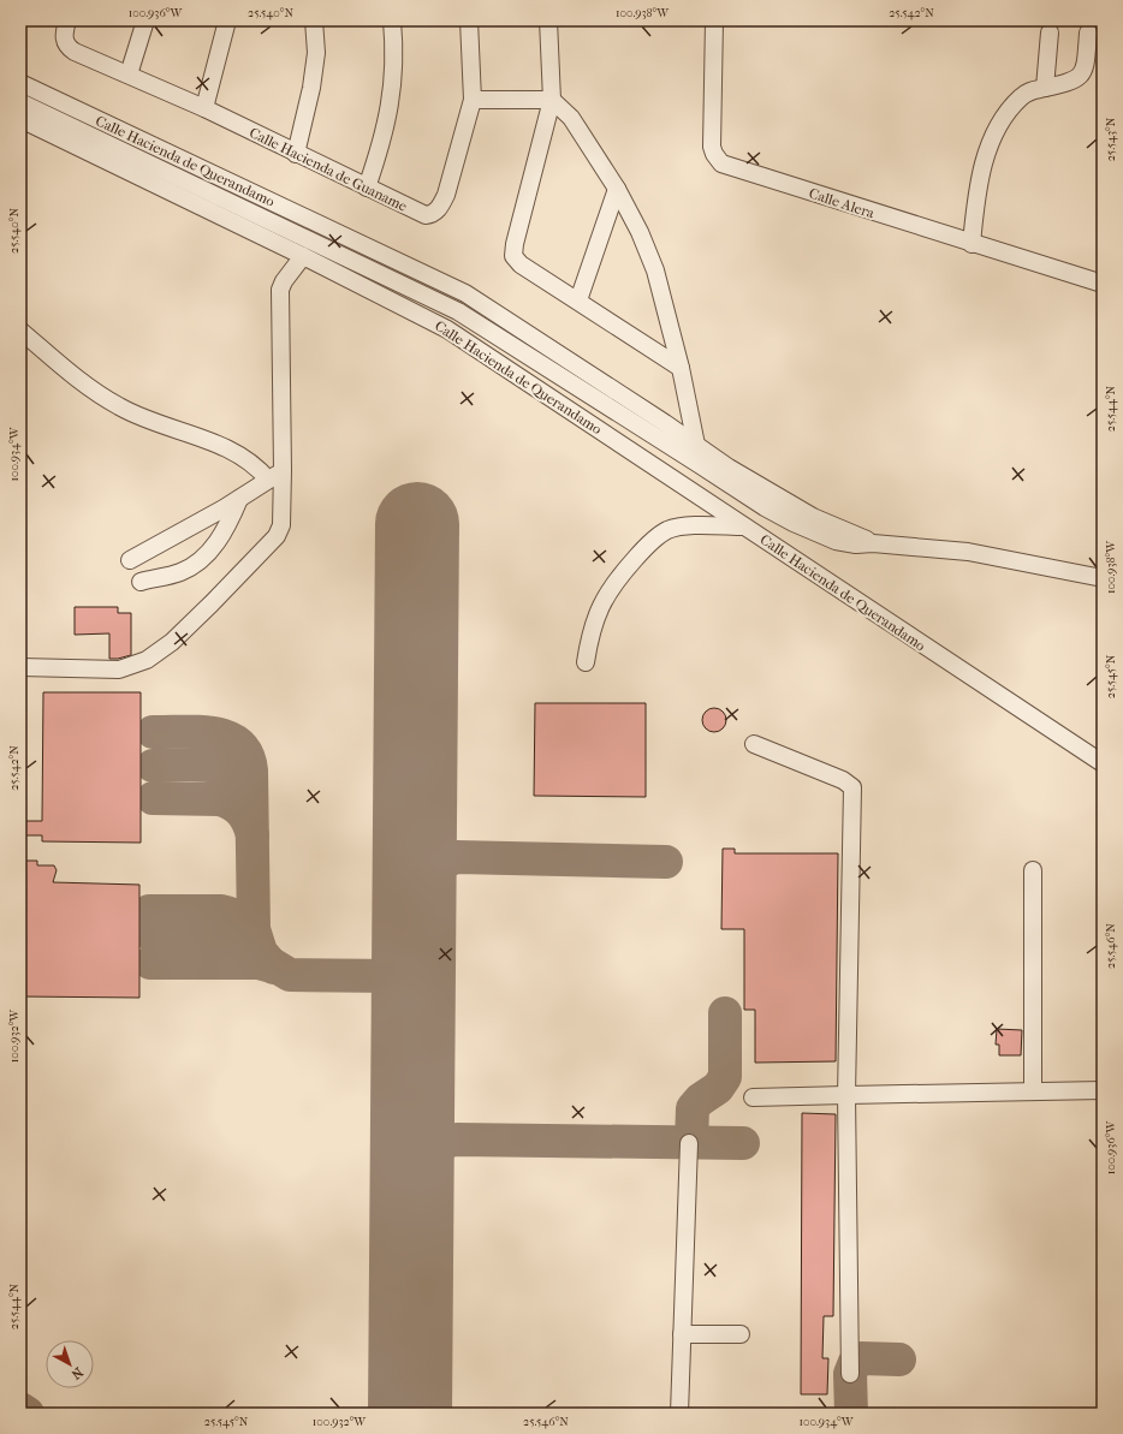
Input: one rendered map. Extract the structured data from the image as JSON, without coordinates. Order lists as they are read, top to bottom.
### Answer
{
  "streets": {
    "street": ["Calle Hacienda de Querandamo", "Calle Hacienda de Guaname", "Calle Alera"]
  },
  "north": "bottom right",
  "coordinates": [
    "100.936°W",
    "25.540°N",
    "100.938°W",
    "25.542°N",
    "25.543°N",
    "25.544°N",
    "100.934°W",
    "25.545°N",
    "25.546°N",
    "100.932°W"
  ]
}
